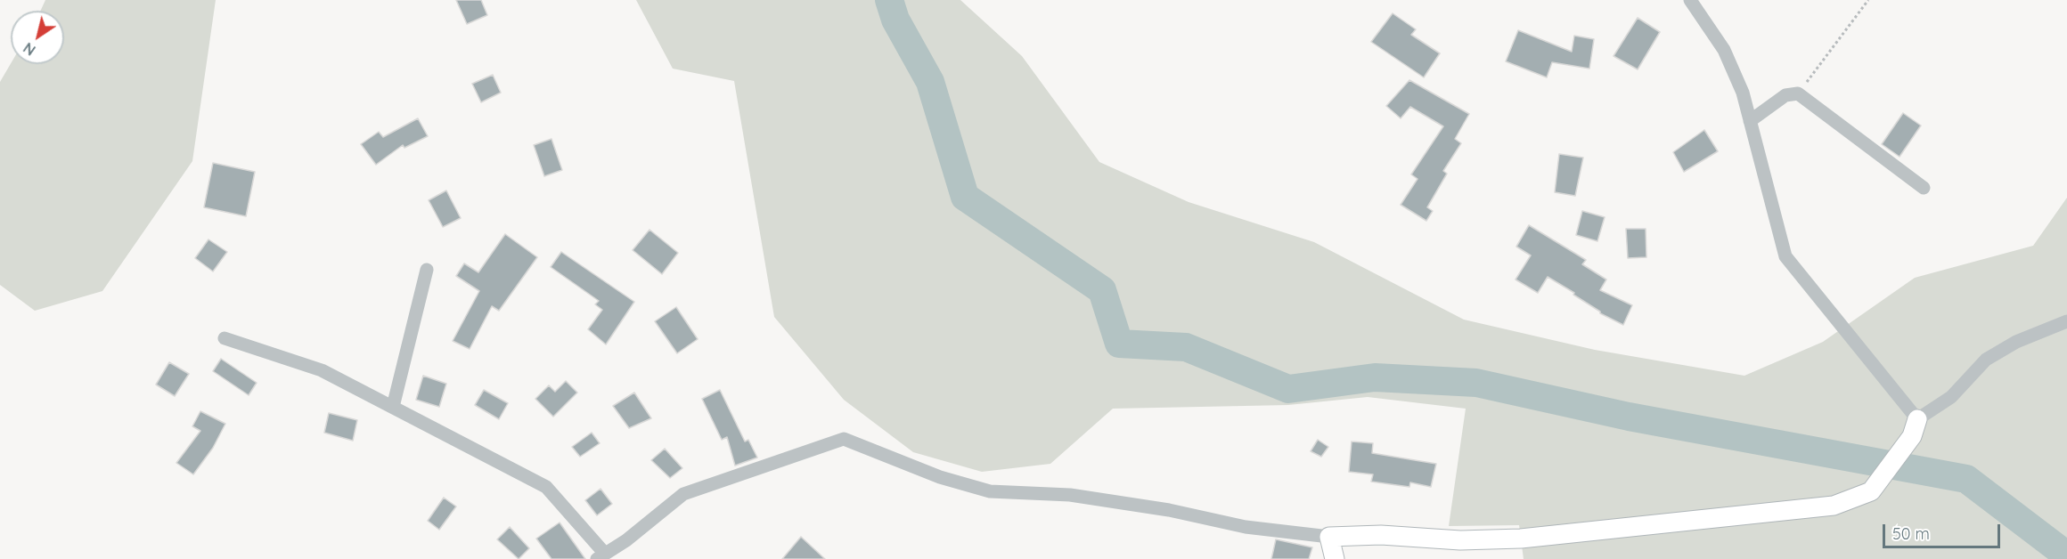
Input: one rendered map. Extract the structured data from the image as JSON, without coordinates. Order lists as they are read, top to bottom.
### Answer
{
  "scale_bar": "50 m",
  "north": "bottom left"
}
